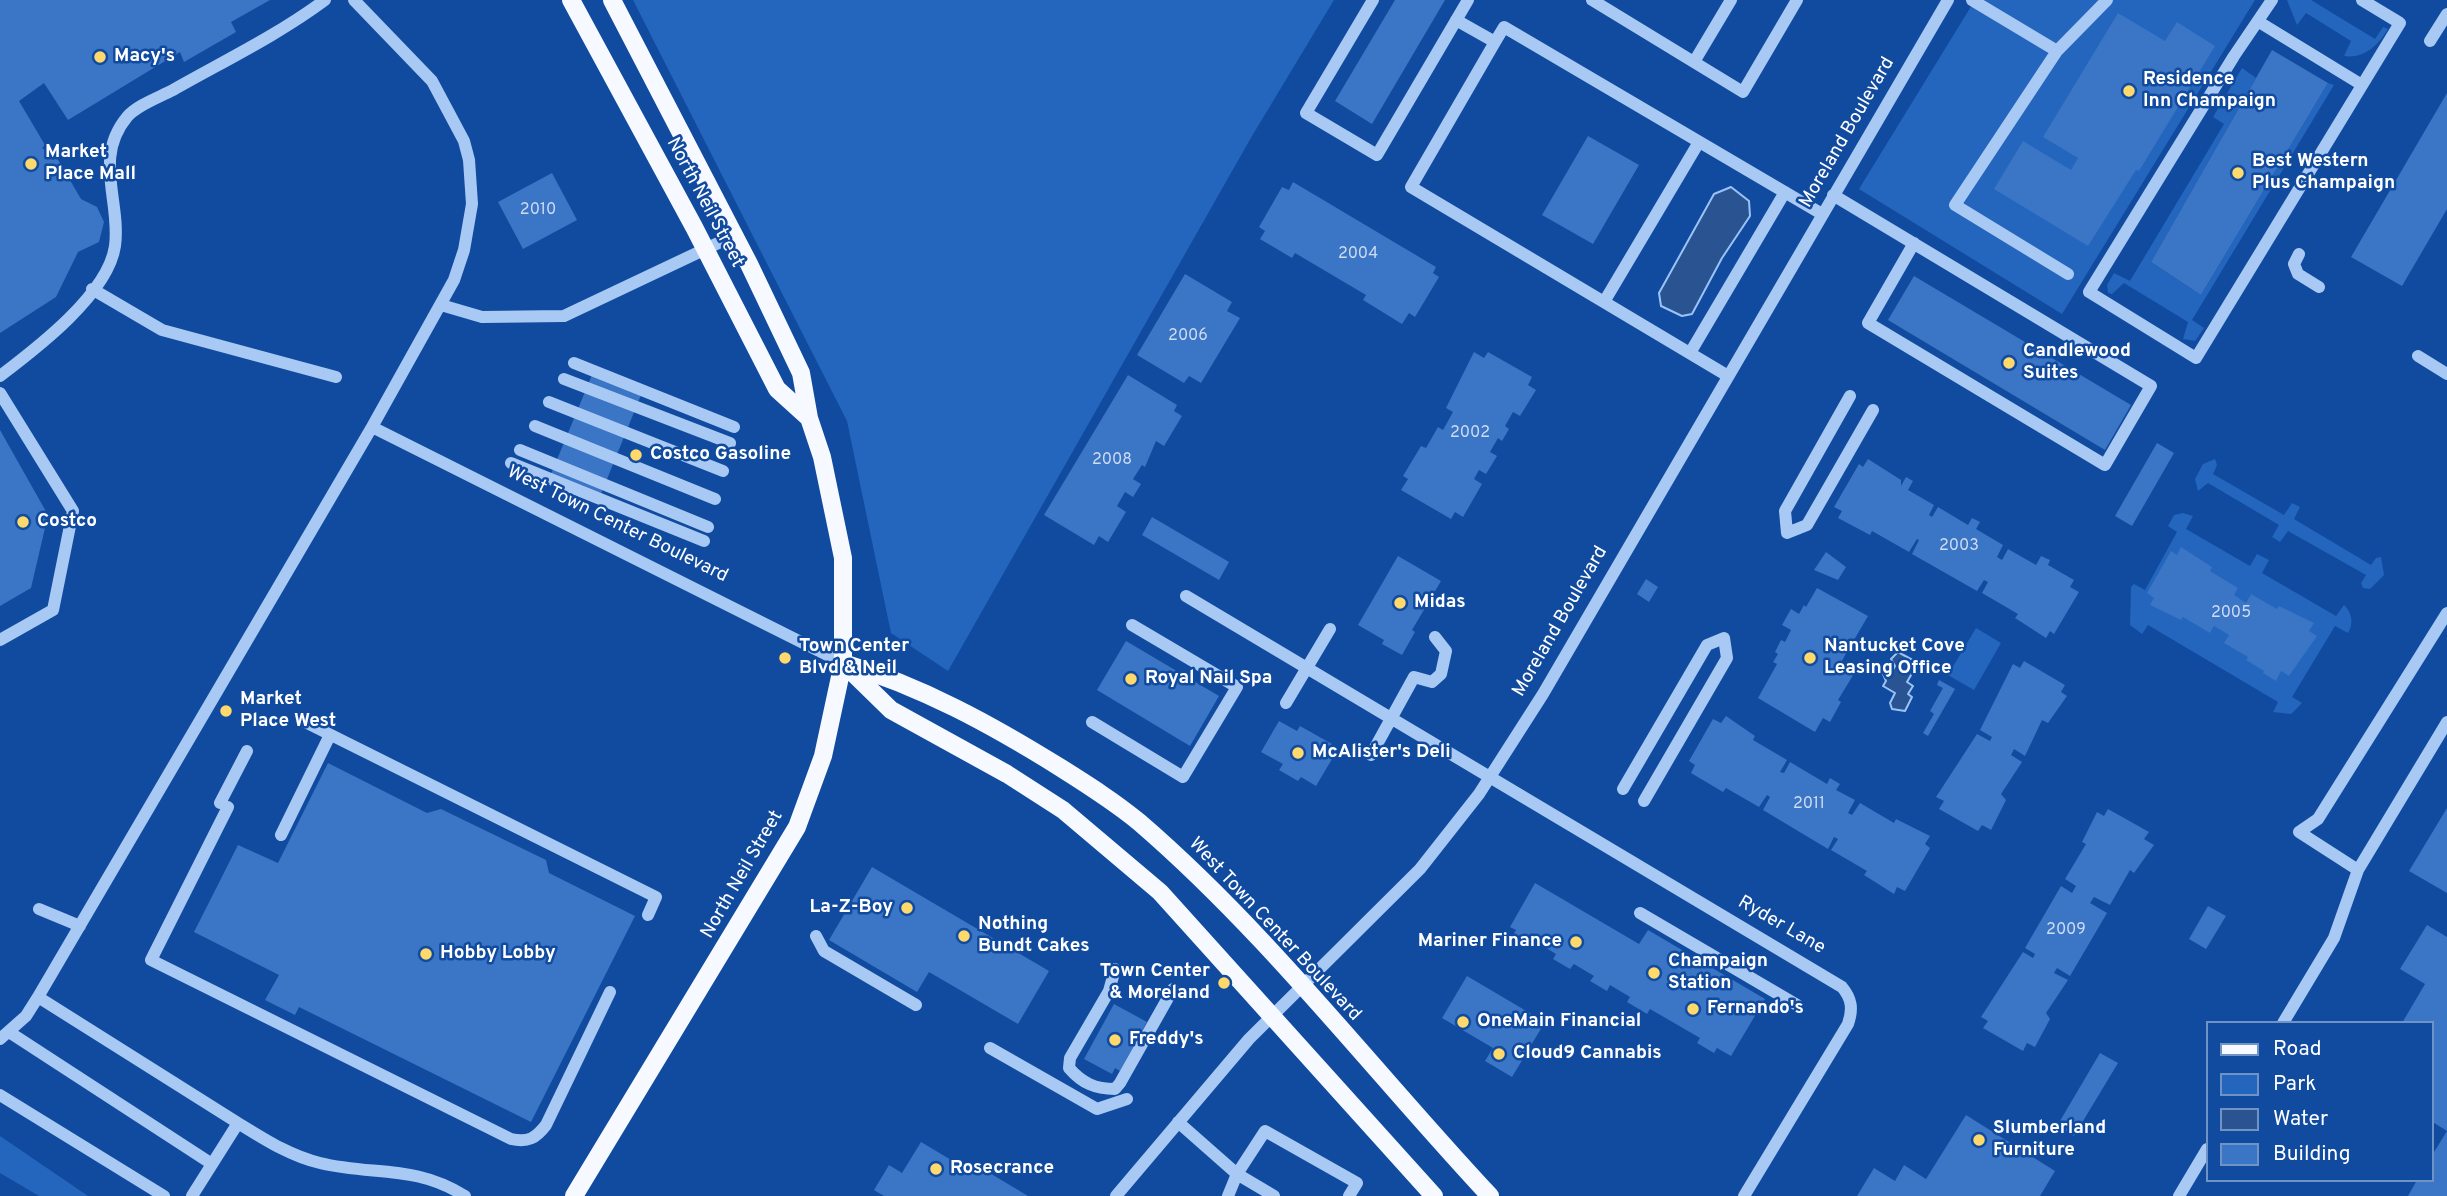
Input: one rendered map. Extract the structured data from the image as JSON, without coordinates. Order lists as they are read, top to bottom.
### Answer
{
  "streets": {
    "main road": ["North Neil Street", "West Town Center Boulevard"],
    "street": ["Moreland Boulevard", "Ryder Lane"]
  },
  "crossings": [
    ["Moreland Boulevard", "West Town Center Boulevard"],
    ["Moreland Boulevard", "Ryder Lane"],
    ["North Neil Street", "West Town Center Boulevard"]
  ],
  "places": [
    "Macy's",
    "Residence Inn Champaign",
    "Market Place Mall",
    "Best Western Plus Champaign",
    "Candlewood Suites",
    "Costco Gasoline",
    "Costco",
    "Midas",
    "Town Center Blvd & Neil",
    "Nantucket Cove Leasing Office",
    "Royal Nail Spa",
    "Market Place West",
    "McAlister's Deli",
    "La-Z-Boy",
    "Nothing Bundt Cakes",
    "Mariner Finance",
    "Hobby Lobby",
    "Champaign Station",
    "Town Center & Moreland",
    "Fernando's",
    "OneMain Financial",
    "Freddy's",
    "Cloud9 Cannabis",
    "Slumberland Furniture",
    "Rosecrance"
  ],
  "house_numbers": [
    "2010",
    "2004",
    "2006",
    "2002",
    "2008",
    "2003",
    "2005",
    "2011",
    "2009"
  ],
  "legend": [
    "Road",
    "Park",
    "Water",
    "Building"
  ]
}
